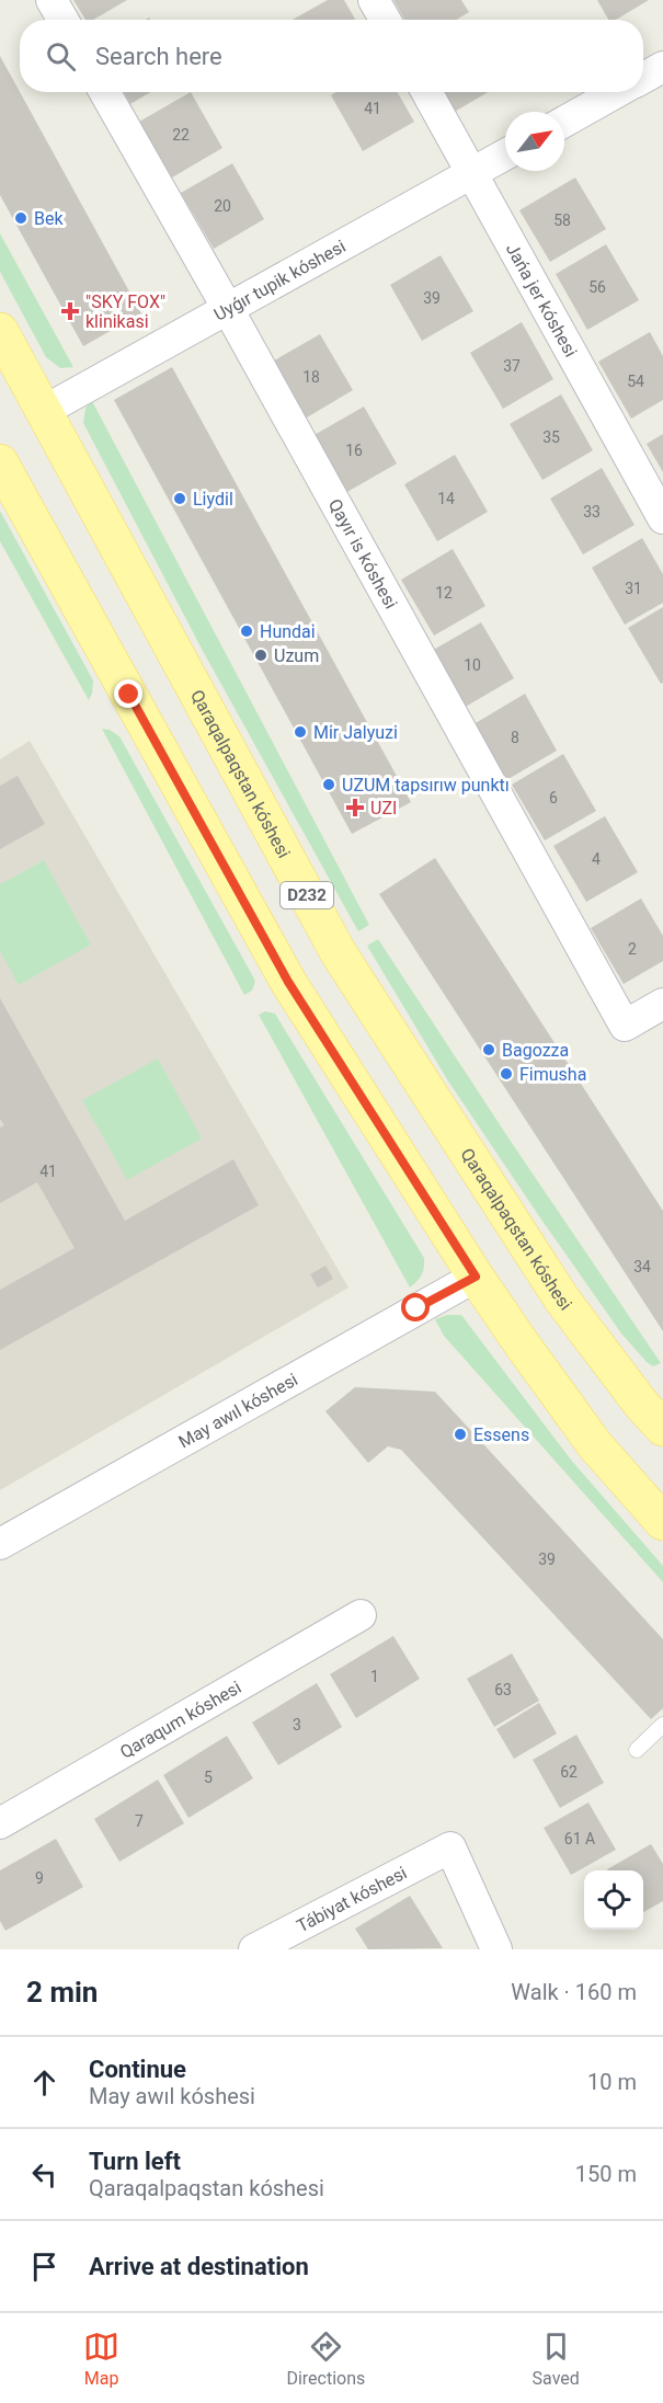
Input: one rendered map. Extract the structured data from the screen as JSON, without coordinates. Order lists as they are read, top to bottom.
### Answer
{
  "streets": {
    "main road": ["Qaraqalpaqstan kóshesi", "D232"],
    "street": [
      "Uyǵır tupik kóshesi",
      "Jańa jer kóshesi",
      "Qayır is kóshesi",
      "May awıl kóshesi",
      "Qaraqum kóshesi",
      "Tábiyat kóshesi"
    ]
  },
  "crossings": [
    ["Uyǵır tupik kóshesi", "Jańa jer kóshesi"],
    ["Uyǵır tupik kóshesi", "Qayır is kóshesi"],
    ["Uyǵır tupik kóshesi", "Qaraqalpaqstan kóshesi"]
  ],
  "places": {
    "other": [
      "Bek",
      "Liydil",
      "Hundai",
      "Uzum",
      "Mir Jalyuzi",
      "UZUM tapsırıw punktı",
      "Bagozza",
      "Fimusha",
      "Essens"
    ],
    "health": ["\"SKY FOX\" klinikasi", "UZI"]
  },
  "house_numbers": [
    "41",
    "22",
    "20",
    "58",
    "56",
    "39",
    "37",
    "18",
    "54",
    "35",
    "16",
    "14",
    "33",
    "31",
    "12",
    "10",
    "8",
    "6",
    "4",
    "2",
    "41",
    "34",
    "39",
    "1",
    "63",
    "3",
    "62",
    "5",
    "7",
    "61 А",
    "9"
  ],
  "north": "top right",
  "page": {
    "search": "Search here",
    "heading": ["2 min", "Walk · 160 m"],
    "list": [
      ["Continue", "May awıl kóshesi", "10 m"],
      ["Turn left", "Qaraqalpaqstan kóshesi", "150 m"],
      "Arrive at destination"
    ],
    "nav": ["Map", "Directions", "Saved"]
  }
}
